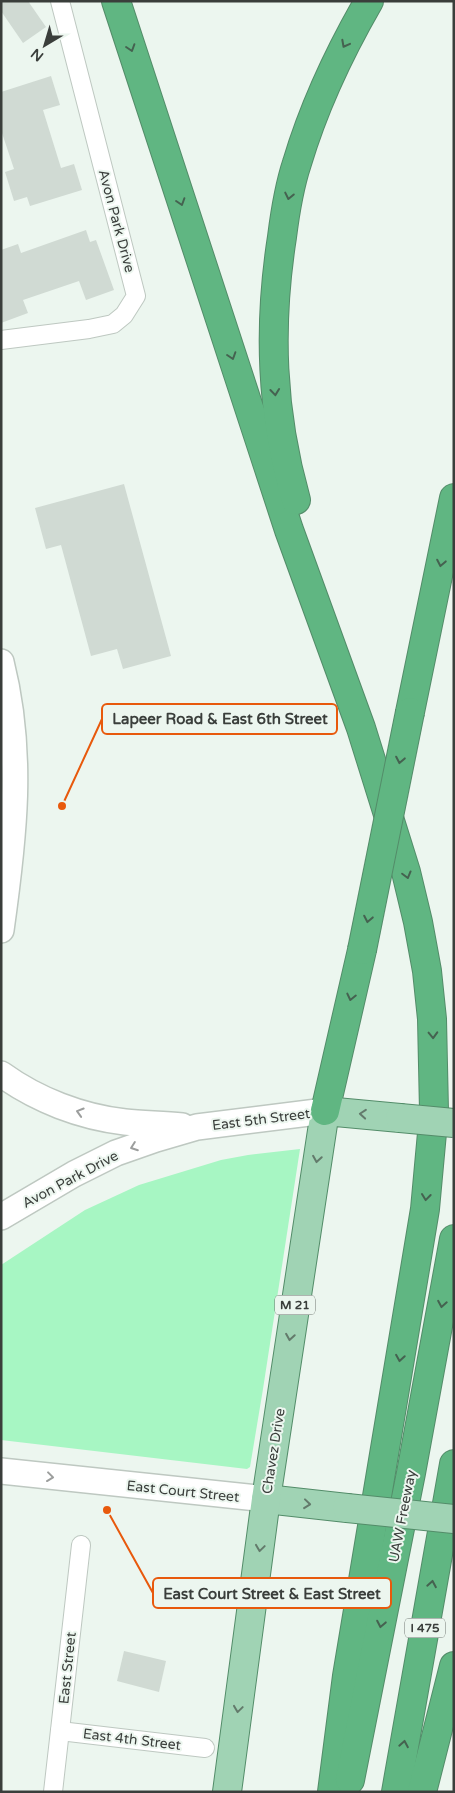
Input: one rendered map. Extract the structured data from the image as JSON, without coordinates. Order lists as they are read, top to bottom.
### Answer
{
  "streets": {
    "highway": ["UAW Freeway", "I 475"],
    "main road": [
      "Avon Park Drive",
      "East 5th Street",
      "M 21",
      "Chavez Drive",
      "East Court Street"
    ],
    "street": ["East Street", "East 4th Street"]
  },
  "crossings": [
    ["Avon Park Drive", "East 5th Street"],
    ["East 5th Street", "Chavez Drive"],
    ["Chavez Drive", "East Court Street"],
    ["East Street", "East 4th Street"]
  ],
  "one_way": ["Chavez Drive", "East Court Street"],
  "places": ["Lapeer Road & East 6th Street", "East Court Street & East Street"],
  "north": "bottom left"
}
